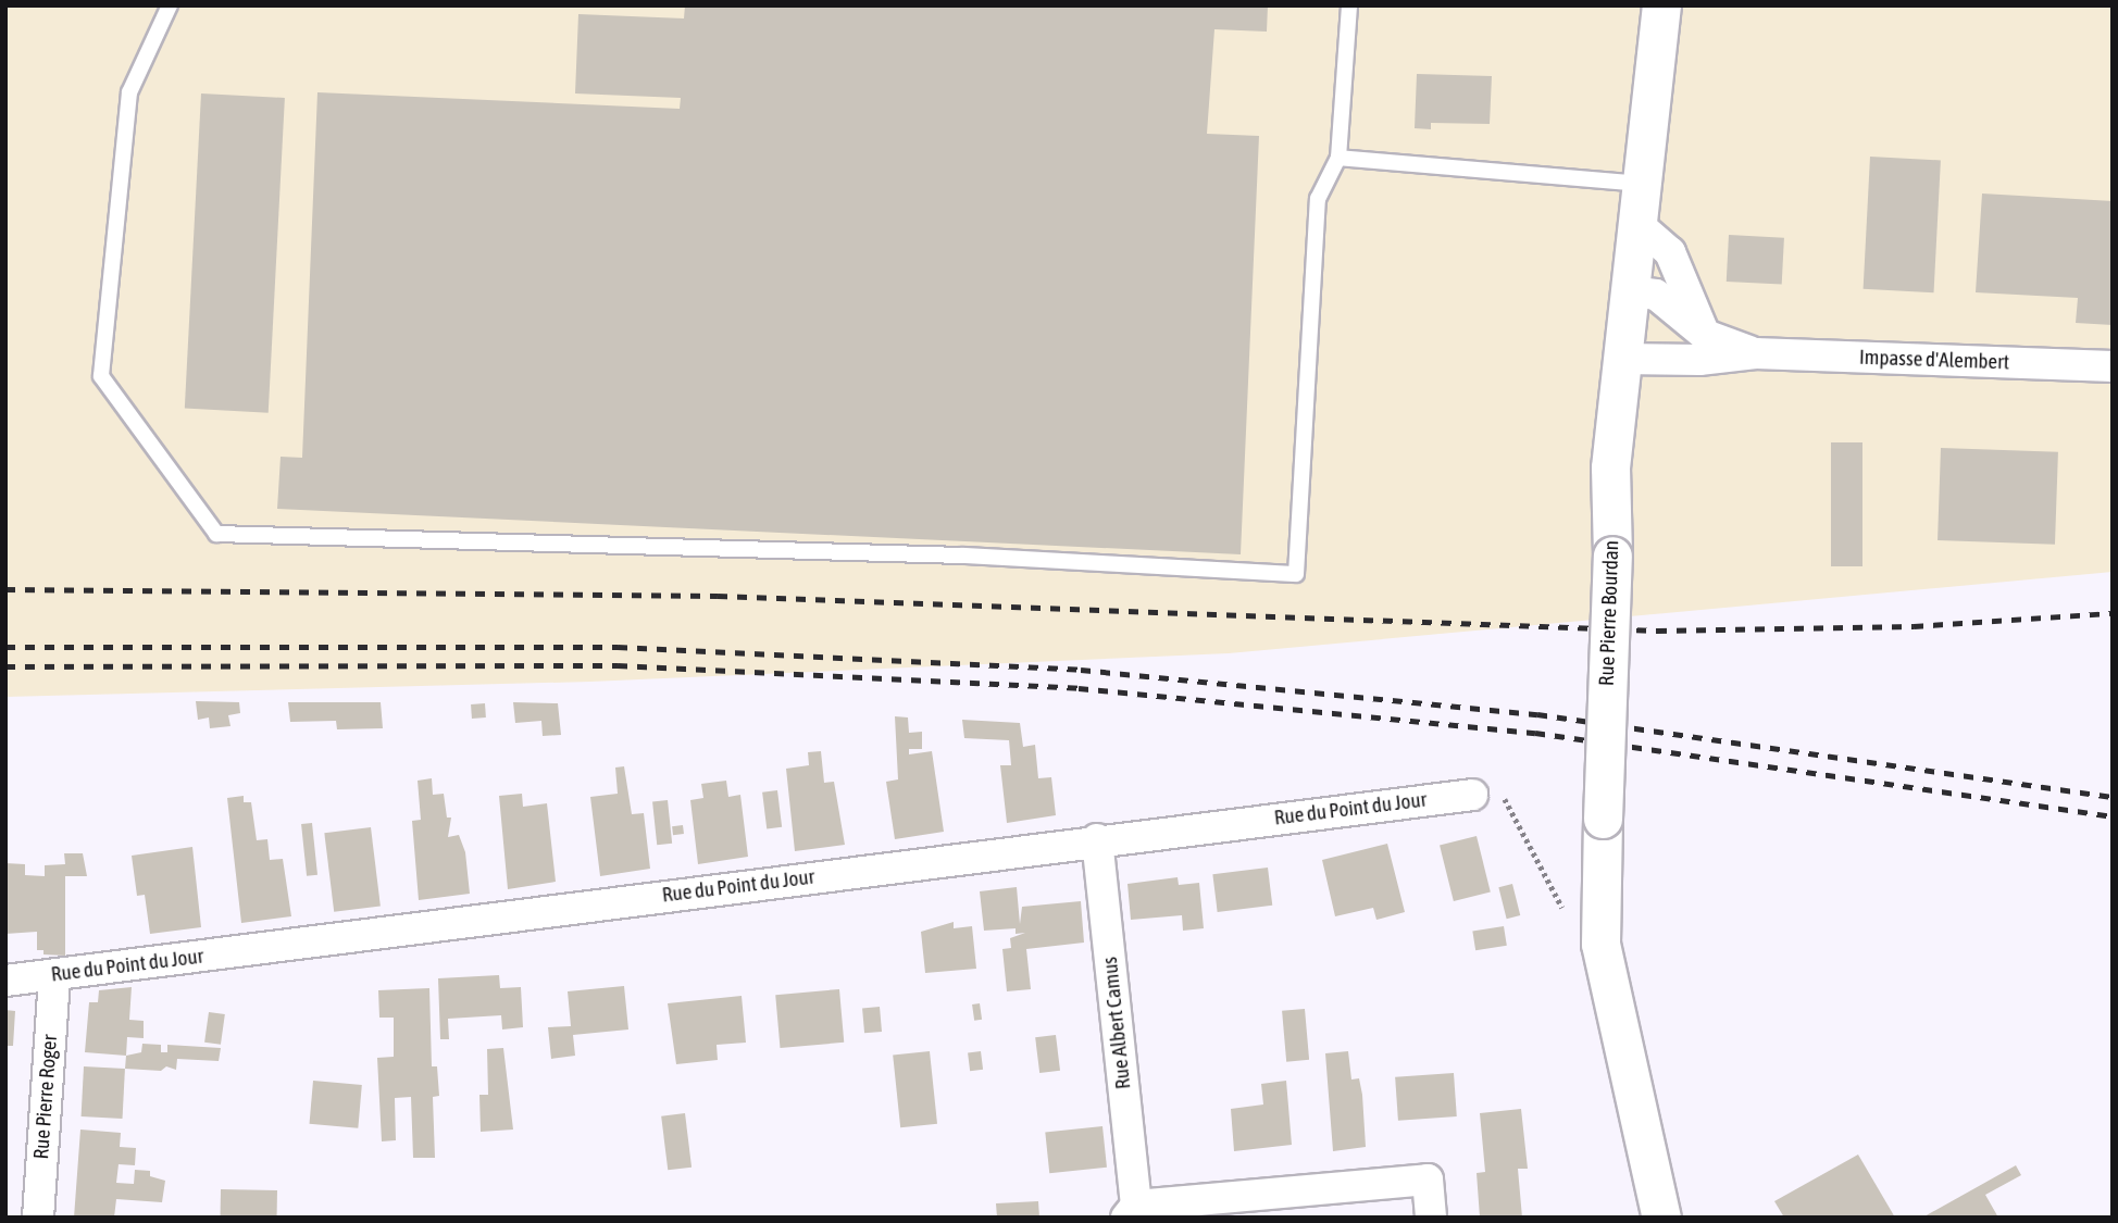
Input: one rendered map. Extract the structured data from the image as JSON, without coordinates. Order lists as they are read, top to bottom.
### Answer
{
  "streets": {
    "street": [
      "Impasse d'Alembert",
      "Rue Pierre Bourdan",
      "Rue du Point du Jour",
      "Rue Albert Camus",
      "Rue Pierre Roger"
    ]
  },
  "crossings": [
    ["Impasse d'Alembert", "Rue Pierre Bourdan"],
    ["Rue du Point du Jour", "Rue Albert Camus"],
    ["Rue du Point du Jour", "Rue Pierre Roger"]
  ]
}
